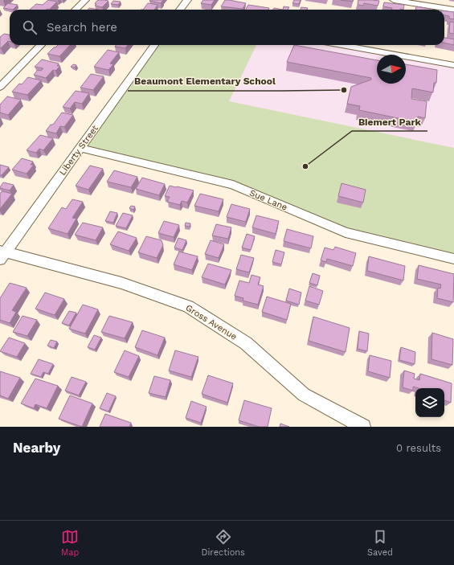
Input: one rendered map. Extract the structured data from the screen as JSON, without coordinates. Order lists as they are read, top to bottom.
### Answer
{
  "streets": {
    "street": ["Liberty Street", "Sue Lane", "Gross Avenue"]
  },
  "crossings": [
    ["Liberty Street", "Sue Lane"],
    ["Liberty Street", "Gross Avenue"]
  ],
  "places": ["Beaumont Elementary School", "Biemert Park"],
  "north": "right",
  "page": {
    "search": "Search here",
    "heading": ["Nearby", "0 results"],
    "nav": ["Map", "Directions", "Saved"]
  }
}
